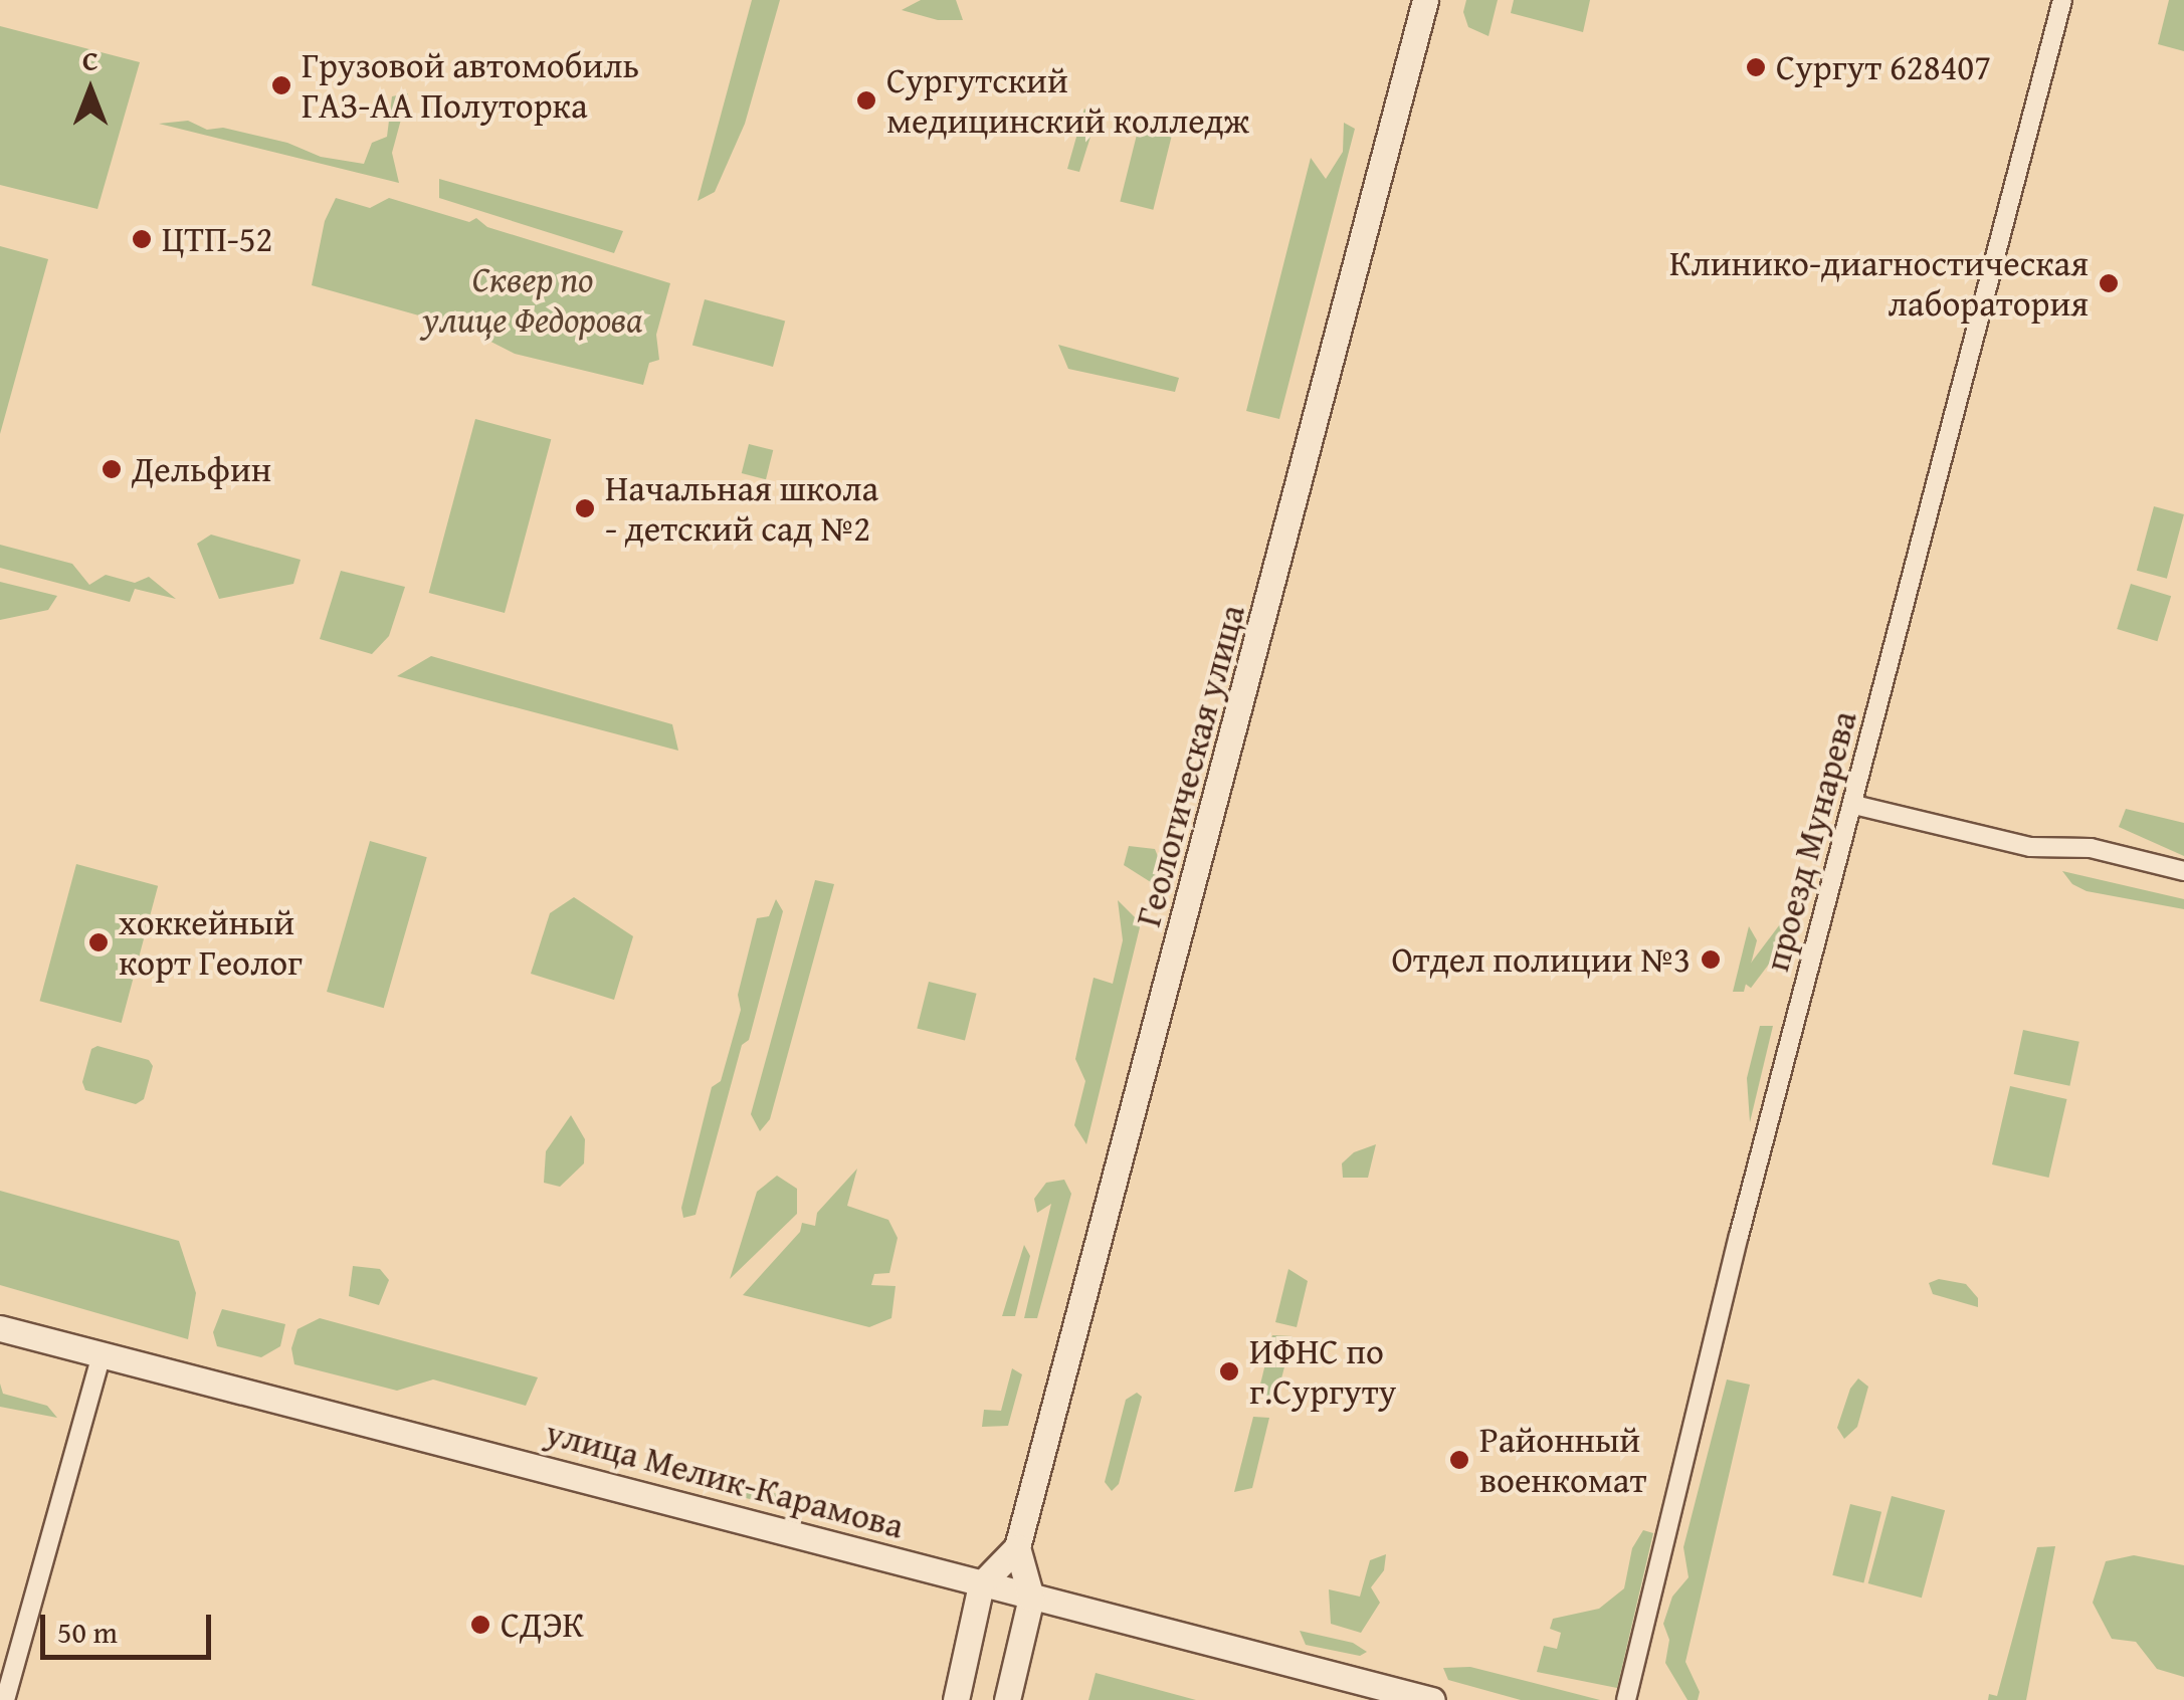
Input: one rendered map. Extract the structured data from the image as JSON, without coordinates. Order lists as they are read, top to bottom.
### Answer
{
  "streets": {
    "main road": ["Геологическая улица", "улица Мелик-Карамова"],
    "street": ["проезд Мунарева"]
  },
  "crossings": [
    ["Геологическая улица", "улица Мелик-Карамова"]
  ],
  "parks": ["Сквер по улице Федорова"],
  "places": [
    "Сургут 628407",
    "Грузовой автомобиль ГАЗ-АА Полуторка",
    "Сургутский медицинский колледж",
    "ЦТП-52",
    "Клинико-диагностическая лаборатория",
    "Дельфин",
    "Начальная школа - детский сад №2",
    "хоккейный корт Геолог",
    "Отдел полиции №3",
    "ИФНС по г.Сургуту",
    "Районный военкомат",
    "СДЭК"
  ],
  "scale_bar": "50 m",
  "north": "top"
}
